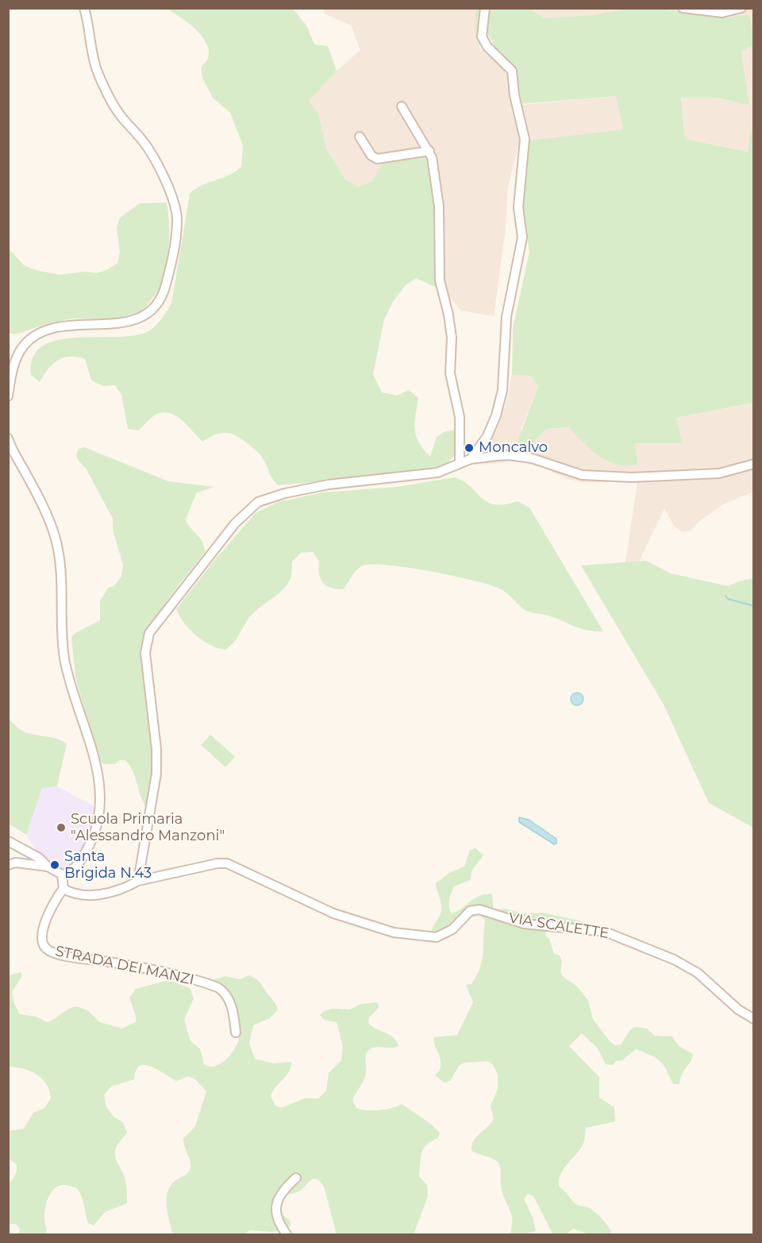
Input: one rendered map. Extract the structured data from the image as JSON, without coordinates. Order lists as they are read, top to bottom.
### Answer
{
  "streets": {
    "street": ["VIA SCALETTE", "STRADA DEI MANZI"]
  },
  "crossings": [
    ["VIA SCALETTE", "STRADA DEI MANZI"]
  ],
  "places": ["Moncalvo", "Scuola Primaria \"Alessandro Manzoni\"", "Santa Brigida N.43"]
}
